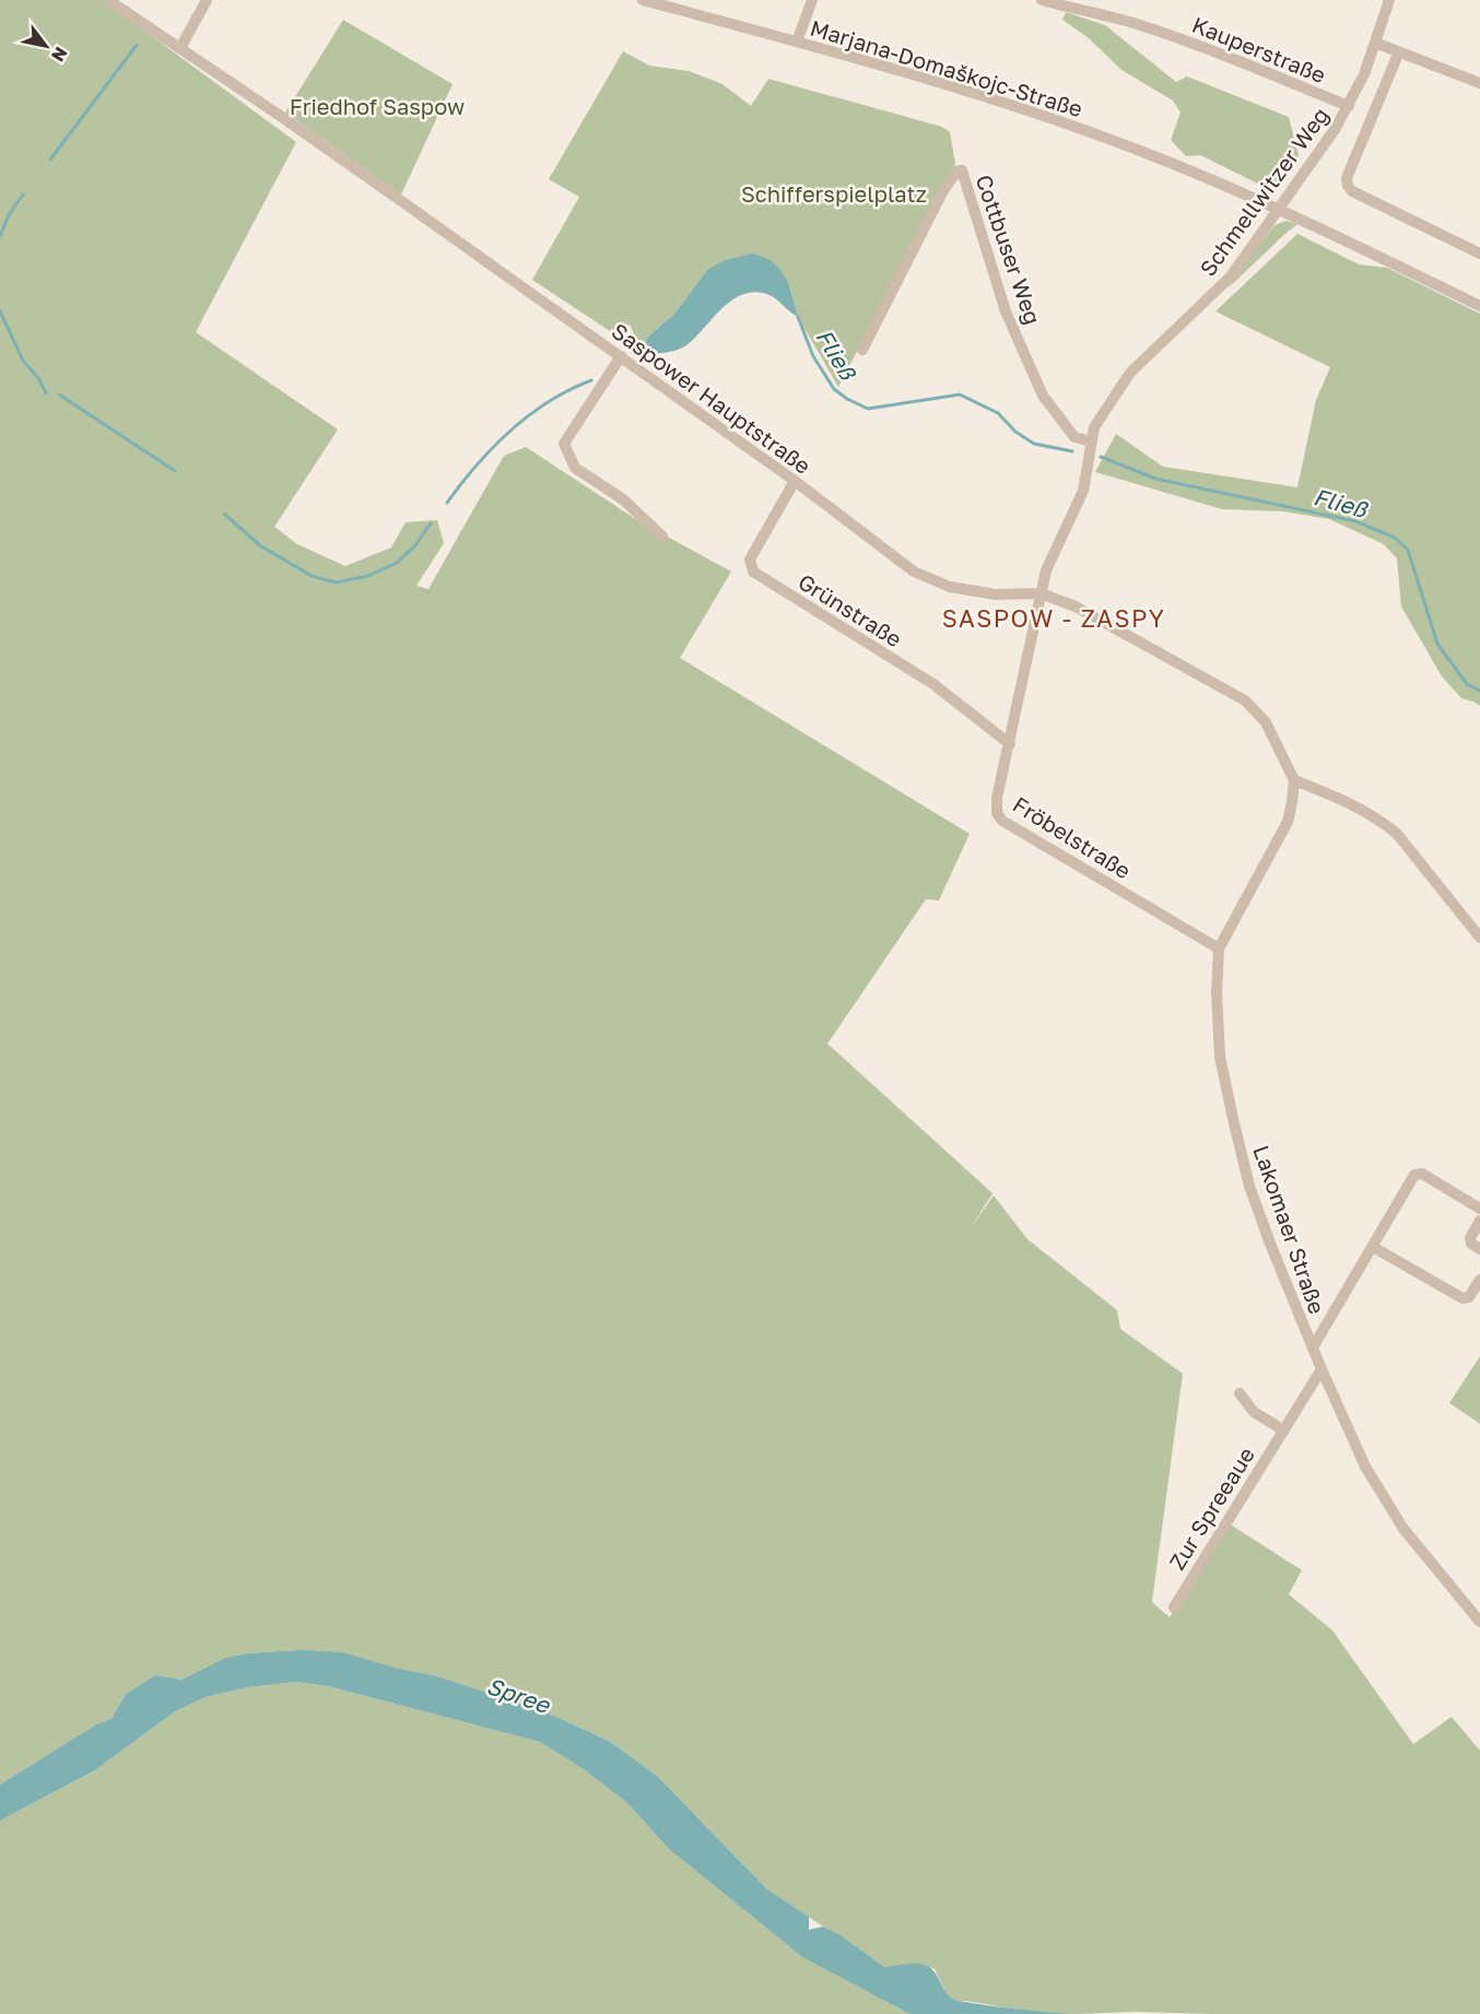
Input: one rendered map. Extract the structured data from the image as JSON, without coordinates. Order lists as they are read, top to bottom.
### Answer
{
  "streets": {
    "street": [
      "Kauperstraße",
      "Marjana-Domaškojc-Straße",
      "Schmellwitzer Weg",
      "Cottbuser Weg",
      "Saspower Hauptstraße",
      "Grünstraße",
      "Fröbelstraße",
      "Lakomaer Straße",
      "Zur Spreeaue"
    ]
  },
  "crossings": [
    ["Kauperstraße", "Schmellwitzer Weg"],
    ["Marjana-Domaškojc-Straße", "Schmellwitzer Weg"],
    ["Schmellwitzer Weg", "Cottbuser Weg"],
    ["Schmellwitzer Weg", "Saspower Hauptstraße"],
    ["Schmellwitzer Weg", "Fröbelstraße"],
    ["Saspower Hauptstraße", "Grünstraße"],
    ["Saspower Hauptstraße", "Fröbelstraße"],
    ["Saspower Hauptstraße", "Lakomaer Straße"],
    ["Grünstraße", "Fröbelstraße"],
    ["Fröbelstraße", "Lakomaer Straße"],
    ["Lakomaer Straße", "Zur Spreeaue"]
  ],
  "districts": ["SASPOW - ZASPY"],
  "water": ["Fließ", "Spree"],
  "parks": ["Friedhof Saspow", "Schifferspielplatz"],
  "north": "bottom right"
}
